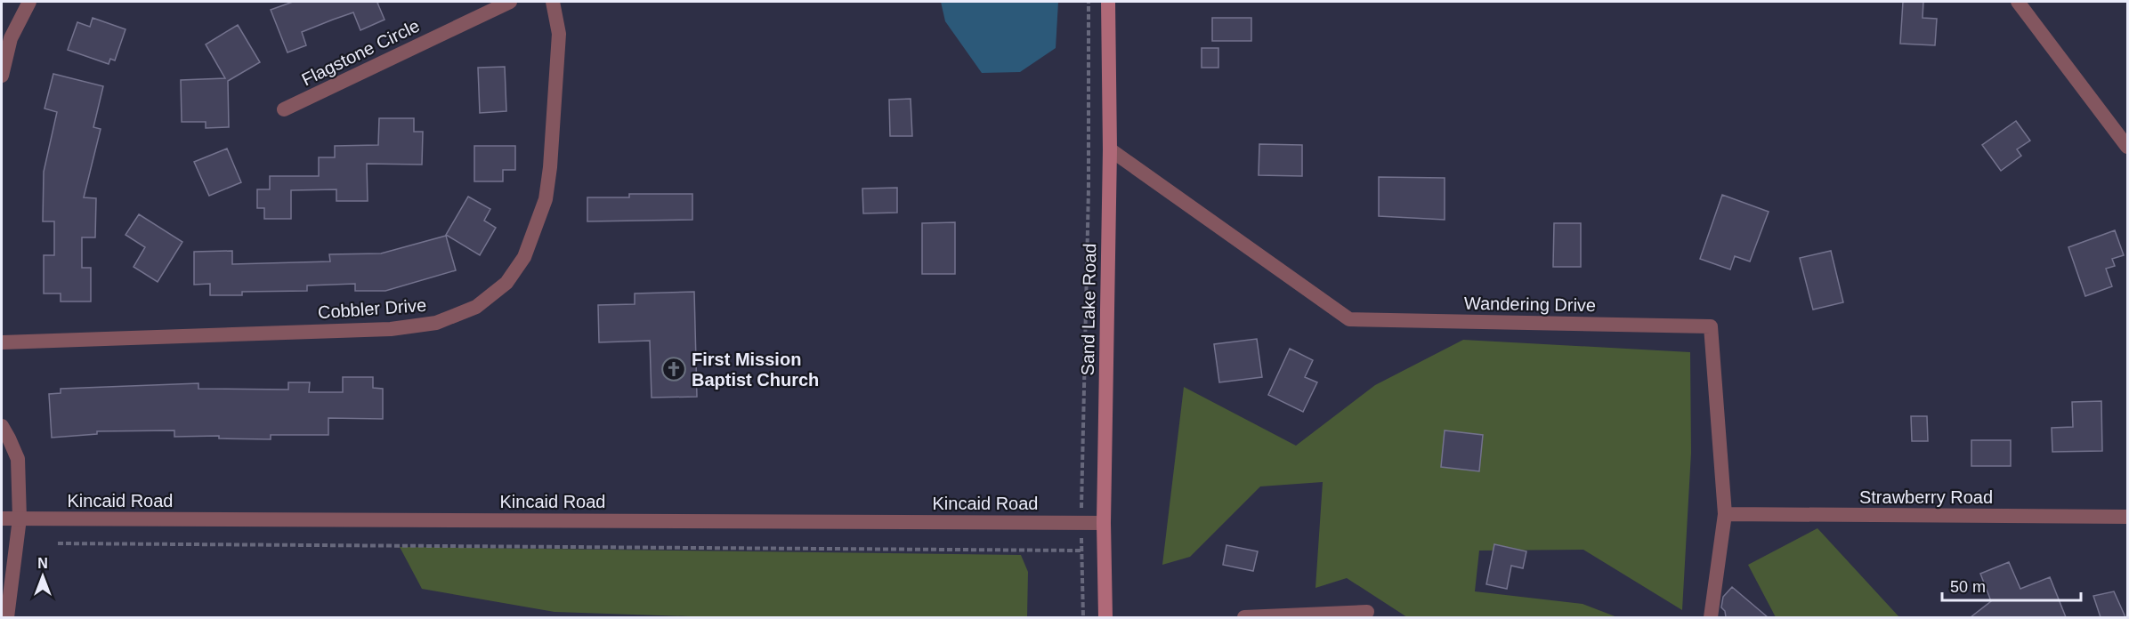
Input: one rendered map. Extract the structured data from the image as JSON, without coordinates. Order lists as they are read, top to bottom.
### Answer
{
  "streets": {
    "main road": ["Sand Lake Road"],
    "street": [
      "Flagstone Circle",
      "Wandering Drive",
      "Cobbler Drive",
      "Strawberry Road",
      "Kincaid Road"
    ]
  },
  "crossings": [
    ["Wandering Drive", "Sand Lake Road"],
    ["Wandering Drive", "Strawberry Road"],
    ["Sand Lake Road", "Kincaid Road"]
  ],
  "places": {
    "church": ["First Mission Baptist Church"]
  },
  "scale_bar": "50 m",
  "north": "top"
}
